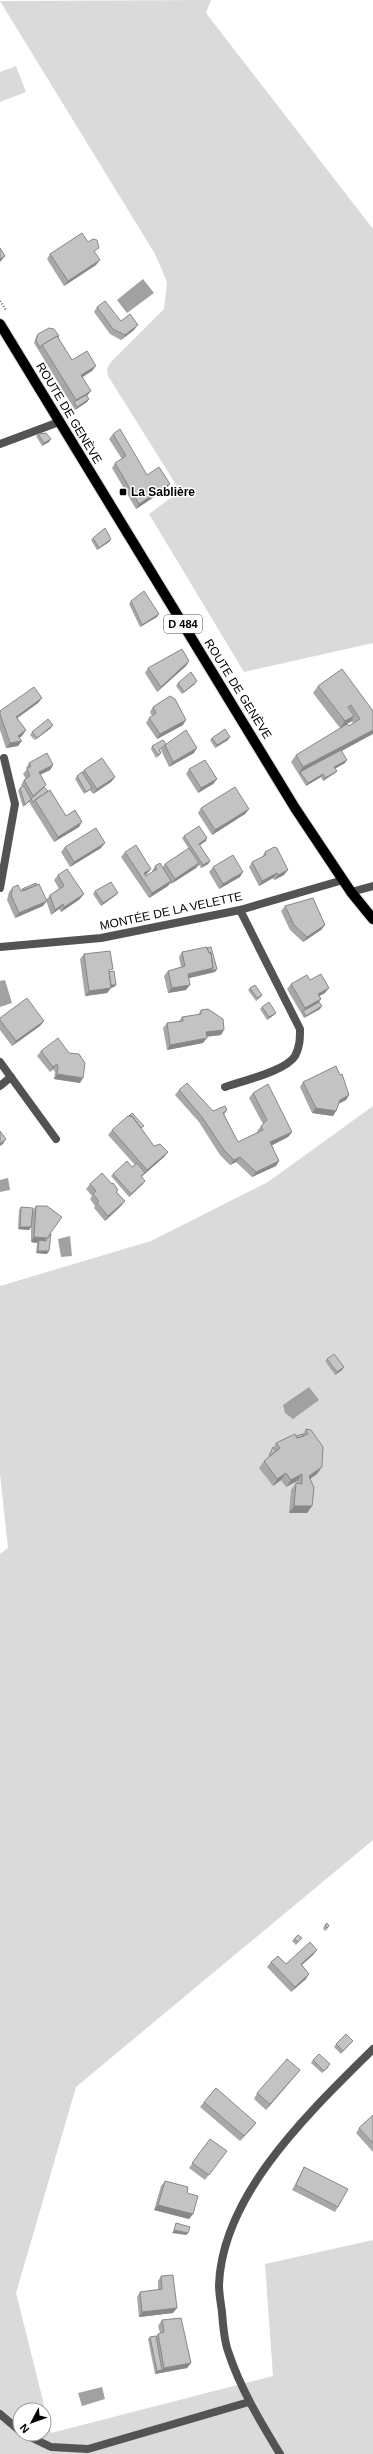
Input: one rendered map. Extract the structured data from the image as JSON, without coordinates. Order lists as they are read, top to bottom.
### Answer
{
  "streets": {
    "main road": ["ROUTE DE GENÈVE", "D 484"],
    "street": ["MONTÉE DE LA VELETTE"]
  },
  "crossings": [
    ["ROUTE DE GENÈVE", "MONTÉE DE LA VELETTE"]
  ],
  "places": {
    "transit": ["La Sablière"]
  },
  "north": "bottom left"
}
